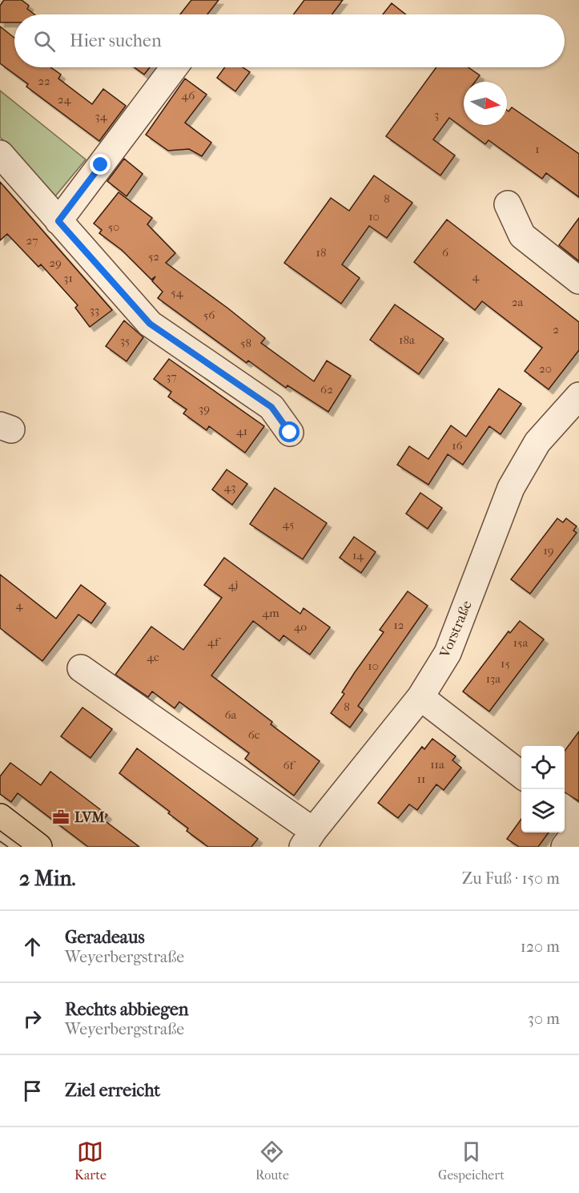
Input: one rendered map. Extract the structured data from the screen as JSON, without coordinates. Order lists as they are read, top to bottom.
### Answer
{
  "streets": {
    "street": ["Vorstraße"]
  },
  "places": {
    "office": ["LVM"]
  },
  "house_numbers": [
    "22",
    "46",
    "24",
    "3",
    "34",
    "1",
    "8",
    "10",
    "50",
    "27",
    "18",
    "6",
    "52",
    "29",
    "4",
    "31",
    "54",
    "2a",
    "33",
    "56",
    "2",
    "18a",
    "35",
    "58",
    "20",
    "37",
    "62",
    "39",
    "41",
    "16",
    "43",
    "45",
    "19",
    "14",
    "4j",
    "4",
    "4m",
    "12",
    "4o",
    "4f",
    "15a",
    "4c",
    "15",
    "10",
    "13a",
    "8",
    "6a",
    "6c",
    "11a",
    "6f",
    "11"
  ],
  "north": "right",
  "page": {
    "search": "Hier suchen",
    "heading": ["2 Min.", "Zu Fuß · 150 m"],
    "list": [
      ["Geradeaus", "Weyerbergstraße", "120 m"],
      ["Rechts abbiegen", "Weyerbergstraße", "30 m"],
      "Ziel erreicht"
    ],
    "nav": ["Karte", "Route", "Gespeichert"]
  }
}
